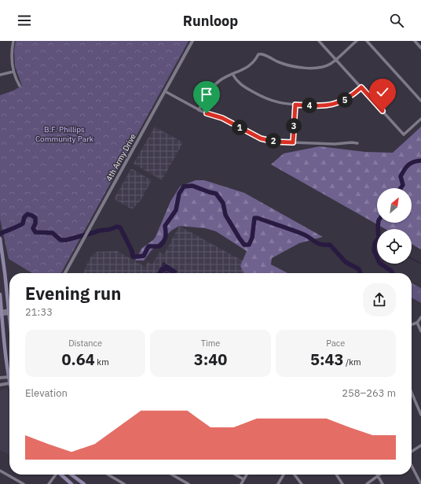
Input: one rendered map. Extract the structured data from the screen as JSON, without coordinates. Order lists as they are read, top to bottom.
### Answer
{
  "streets": {
    "street": ["4th Army Drive"]
  },
  "parks": ["B.F. Phillips Community Park"],
  "north": "top right",
  "page": {
    "header": "Runloop",
    "pins": [
      "5",
      "4",
      "3",
      "1",
      "2"
    ],
    "heading": ["Evening run", "21:33"],
    "stats": [
      ["Distance", "0.64 km"],
      ["Time", "3:40"],
      ["Pace", "5:43 /km"]
    ],
    "chart": ["Elevation", "258–263 m"]
  }
}
